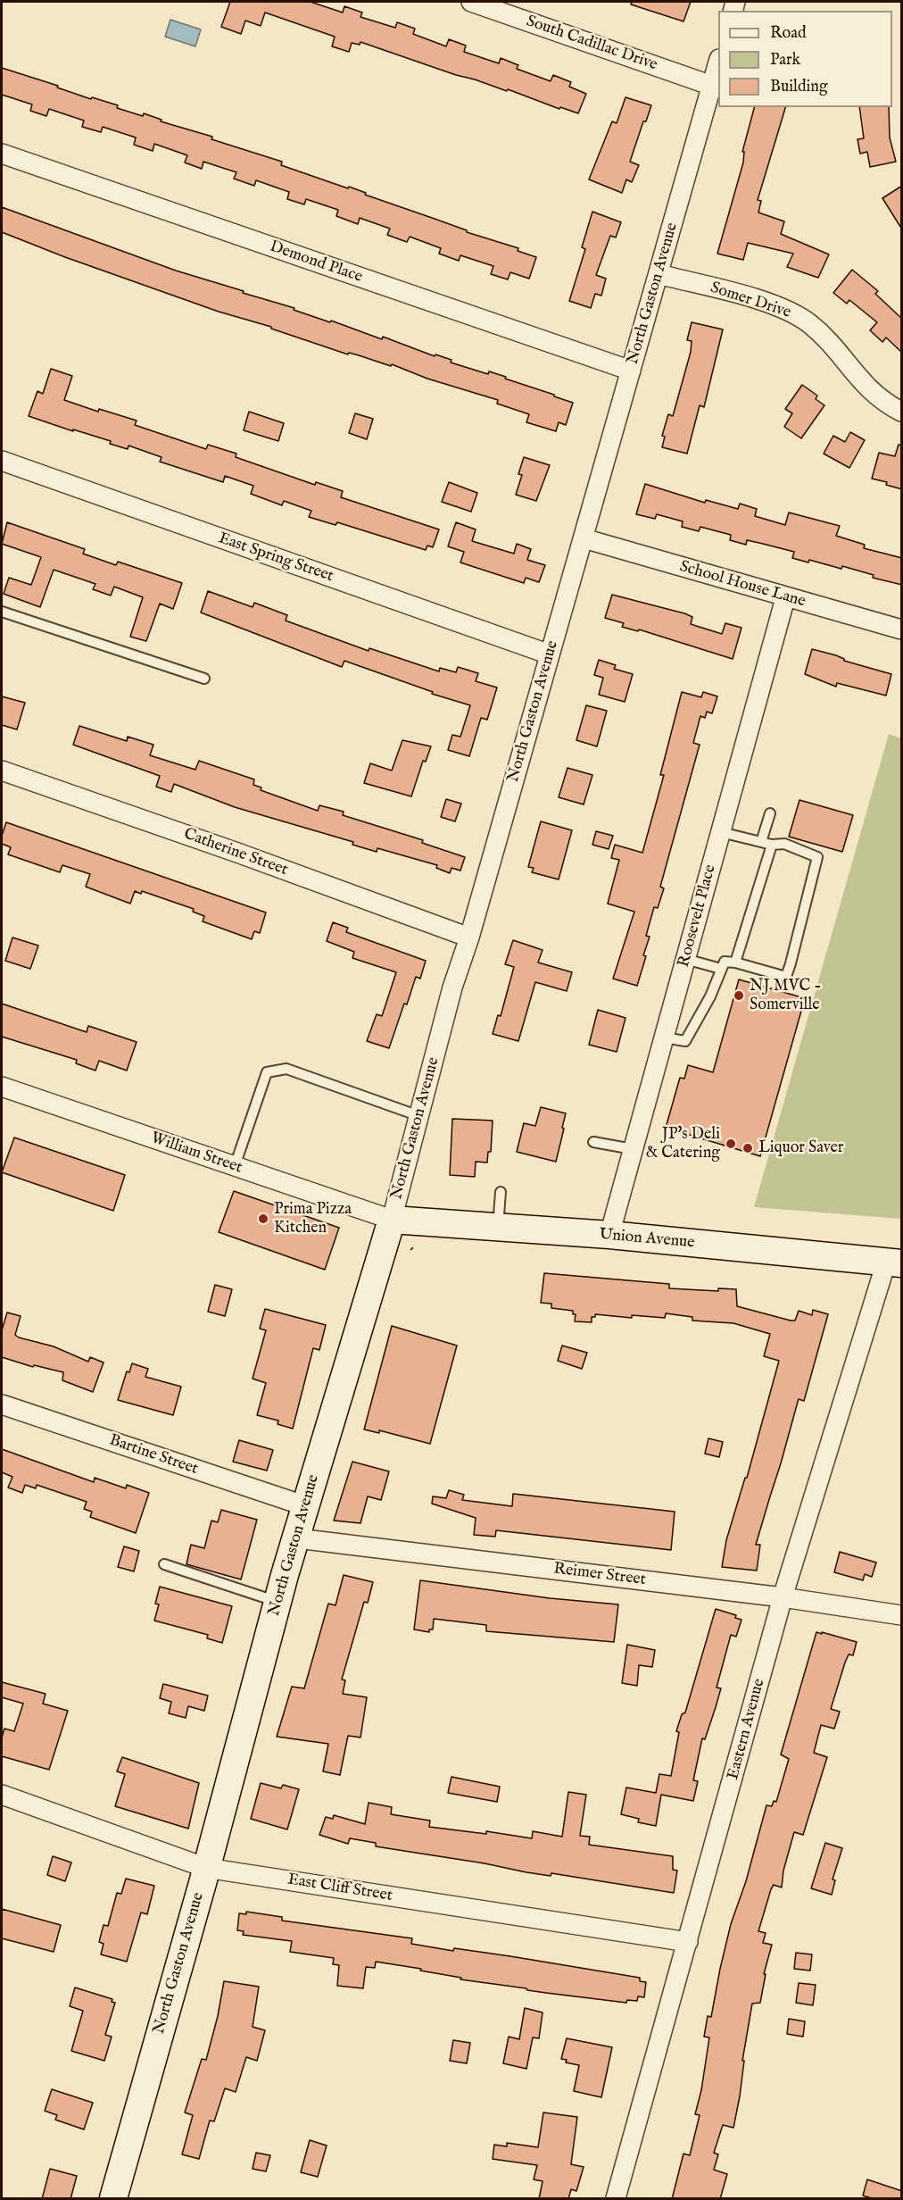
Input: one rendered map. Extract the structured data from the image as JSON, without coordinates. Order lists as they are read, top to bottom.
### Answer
{
  "streets": {
    "street": [
      "South Cadillac Drive",
      "Demond Place",
      "North Gaston Avenue",
      "Somer Drive",
      "East Spring Street",
      "School House Lane",
      "Catherine Street",
      "Roosevelt Place",
      "William Street",
      "Union Avenue",
      "Bartine Street",
      "Reimer Street",
      "Eastern Avenue",
      "East Cliff Street"
    ]
  },
  "crossings": [
    ["South Cadillac Drive", "North Gaston Avenue"],
    ["Demond Place", "North Gaston Avenue"],
    ["North Gaston Avenue", "Somer Drive"],
    ["North Gaston Avenue", "East Spring Street"],
    ["North Gaston Avenue", "School House Lane"],
    ["North Gaston Avenue", "Catherine Street"],
    ["North Gaston Avenue", "William Street"],
    ["North Gaston Avenue", "Union Avenue"],
    ["North Gaston Avenue", "Bartine Street"],
    ["North Gaston Avenue", "Reimer Street"],
    ["North Gaston Avenue", "East Cliff Street"],
    ["School House Lane", "Roosevelt Place"],
    ["Roosevelt Place", "Union Avenue"],
    ["William Street", "Union Avenue"],
    ["Union Avenue", "Eastern Avenue"],
    ["Reimer Street", "Eastern Avenue"],
    ["Eastern Avenue", "East Cliff Street"]
  ],
  "places": [
    "NJ MVC - Somerville",
    "JP's Deli & Catering",
    "Liquor Saver",
    "Prima Pizza Kitchen"
  ],
  "legend": ["Road", "Park", "Building"]
}
